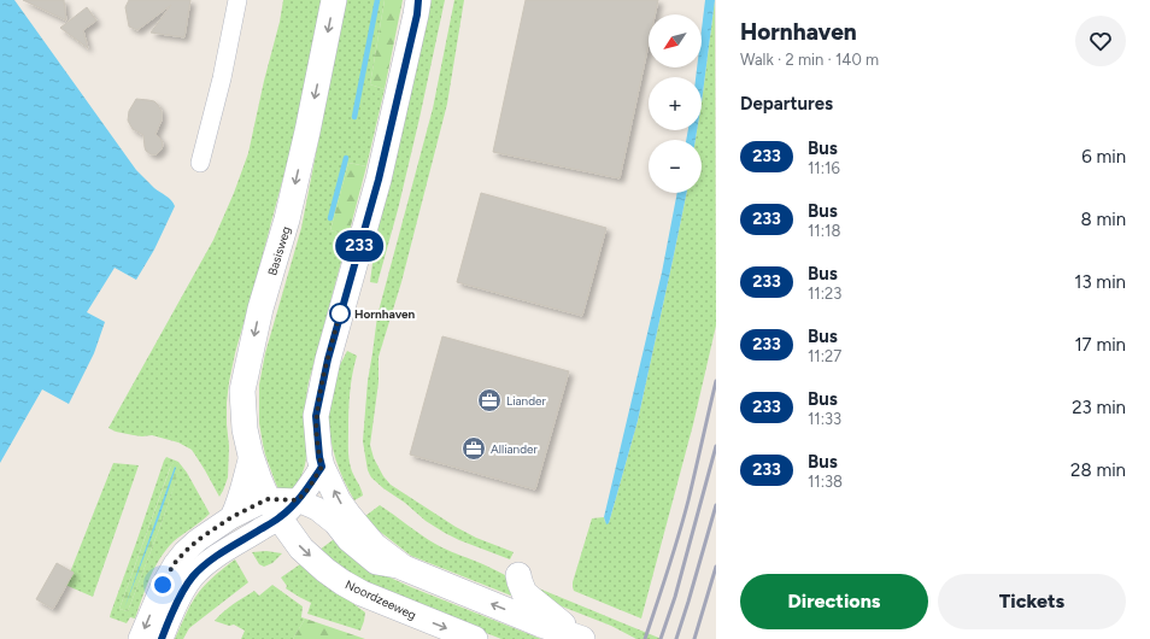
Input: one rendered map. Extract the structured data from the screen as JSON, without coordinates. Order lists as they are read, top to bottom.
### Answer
{
  "streets": {
    "main road": ["Basisweg", "Noordzeeweg"]
  },
  "crossings": [
    ["Basisweg", "Noordzeeweg"]
  ],
  "places": {
    "other": ["Hornhaven"],
    "office": ["Liander", "Alliander"]
  },
  "lines": ["bus line 233"],
  "north": "bottom left",
  "page": {
    "on_map": "233",
    "heading": [
      ["Hornhaven", "Walk · 2 min · 140 m"],
      "Departures"
    ],
    "map_buttons": ["+", "−"],
    "list": [
      {
        "mark": "233",
        "name": "Bus",
        "note": "11:16",
        "value": "6 min"
      },
      {
        "mark": "233",
        "name": "Bus",
        "note": "11:18",
        "value": "8 min"
      },
      {
        "mark": "233",
        "name": "Bus",
        "note": "11:23",
        "value": "13 min"
      },
      {
        "mark": "233",
        "name": "Bus",
        "note": "11:27",
        "value": "17 min"
      },
      {
        "mark": "233",
        "name": "Bus",
        "note": "11:33",
        "value": "23 min"
      },
      {
        "mark": "233",
        "name": "Bus",
        "note": "11:38",
        "value": "28 min"
      }
    ],
    "buttons": ["Directions", "Tickets"]
  }
}
